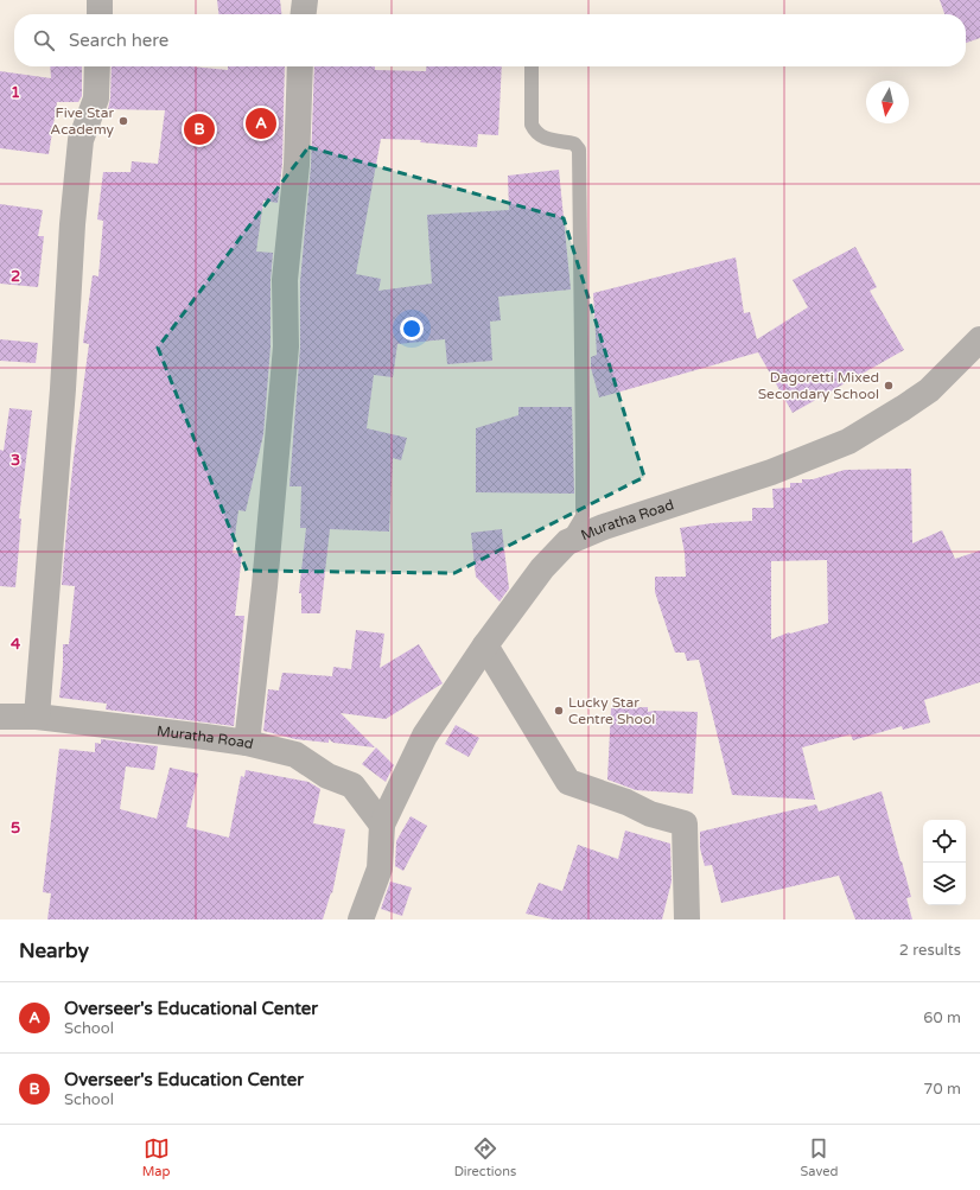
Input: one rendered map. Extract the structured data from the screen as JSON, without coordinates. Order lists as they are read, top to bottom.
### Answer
{
  "streets": {
    "street": ["Muratha Road"]
  },
  "places": ["Five Star Academy", "Dagoretti Mixed Secondary School", "Lucky Star Centre Shool"],
  "north": "bottom",
  "page": {
    "search": "Search here",
    "pins": ["A", "B"],
    "heading": ["Nearby", "2 results"],
    "list": [
      {
        "mark": "A",
        "name": "Overseer's Educational Center",
        "note": "School",
        "value": "60 m"
      },
      {
        "mark": "B",
        "name": "Overseer's Education Center",
        "note": "School",
        "value": "70 m"
      }
    ],
    "nav": ["Map", "Directions", "Saved"]
  },
  "grid": {
    "rows": [
      "1",
      "2",
      "3",
      "4",
      "5"
    ]
  }
}
